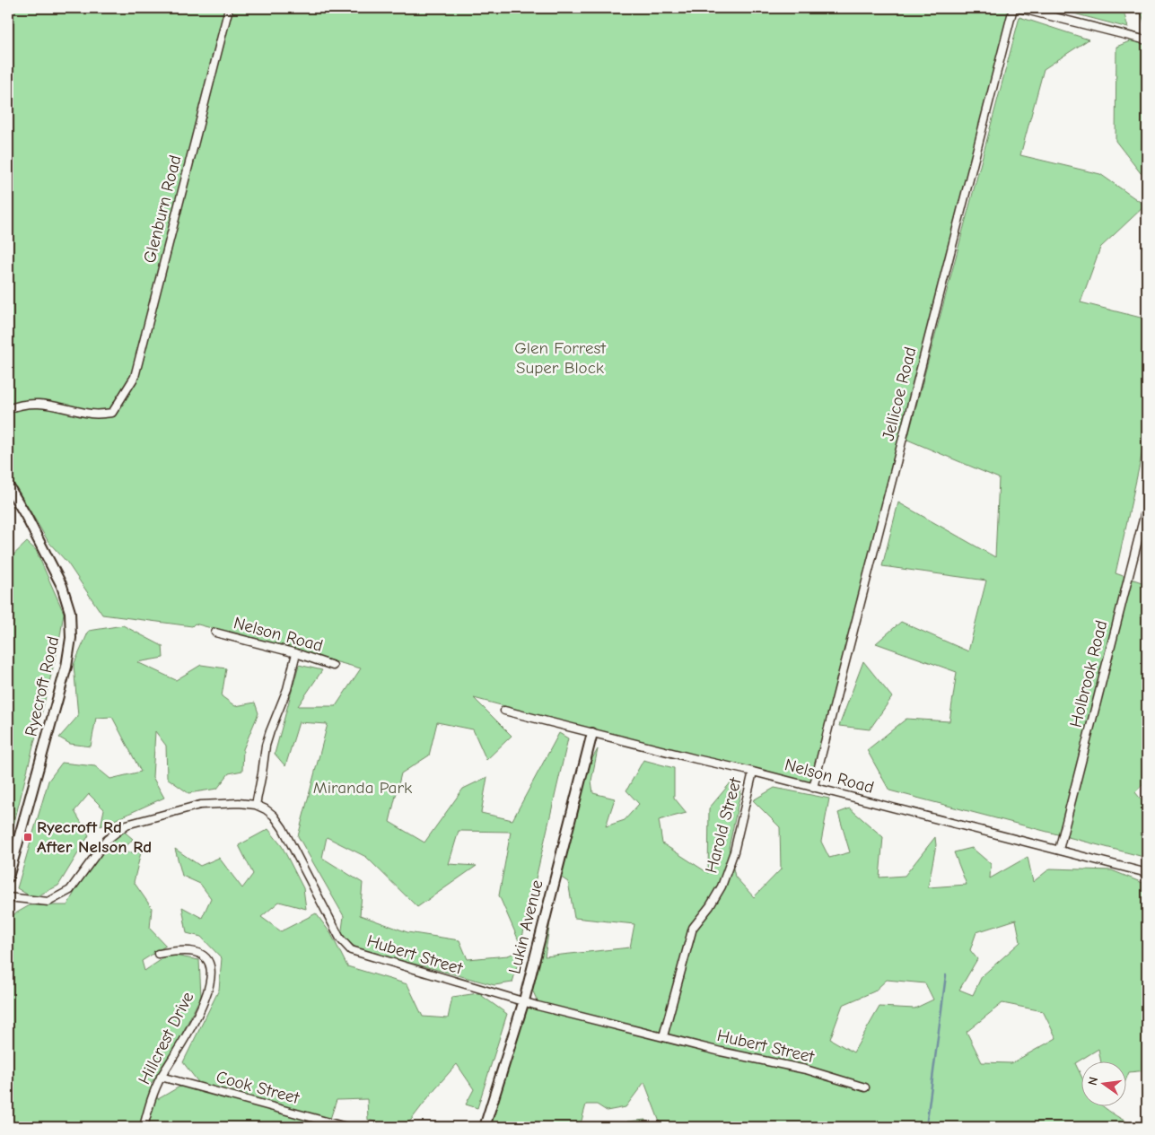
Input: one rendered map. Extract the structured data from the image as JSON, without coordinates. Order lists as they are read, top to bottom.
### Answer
{
  "streets": {
    "street": [
      "Glenburn Road",
      "Jellicoe Road",
      "Nelson Road",
      "Holbrook Road",
      "Ryecroft Road",
      "Harold Street",
      "Lukin Avenue",
      "Hubert Street",
      "Hillcrest Drive",
      "Cook Street"
    ]
  },
  "crossings": [
    ["Jellicoe Road", "Nelson Road"],
    ["Nelson Road", "Holbrook Road"],
    ["Nelson Road", "Harold Street"],
    ["Nelson Road", "Lukin Avenue"],
    ["Harold Street", "Hubert Street"],
    ["Lukin Avenue", "Hubert Street"],
    ["Hillcrest Drive", "Cook Street"]
  ],
  "parks": ["Glen Forrest Super Block", "Miranda Park"],
  "places": {
    "transit": ["Ryecroft Rd After Nelson Rd"]
  },
  "north": "left"
}
